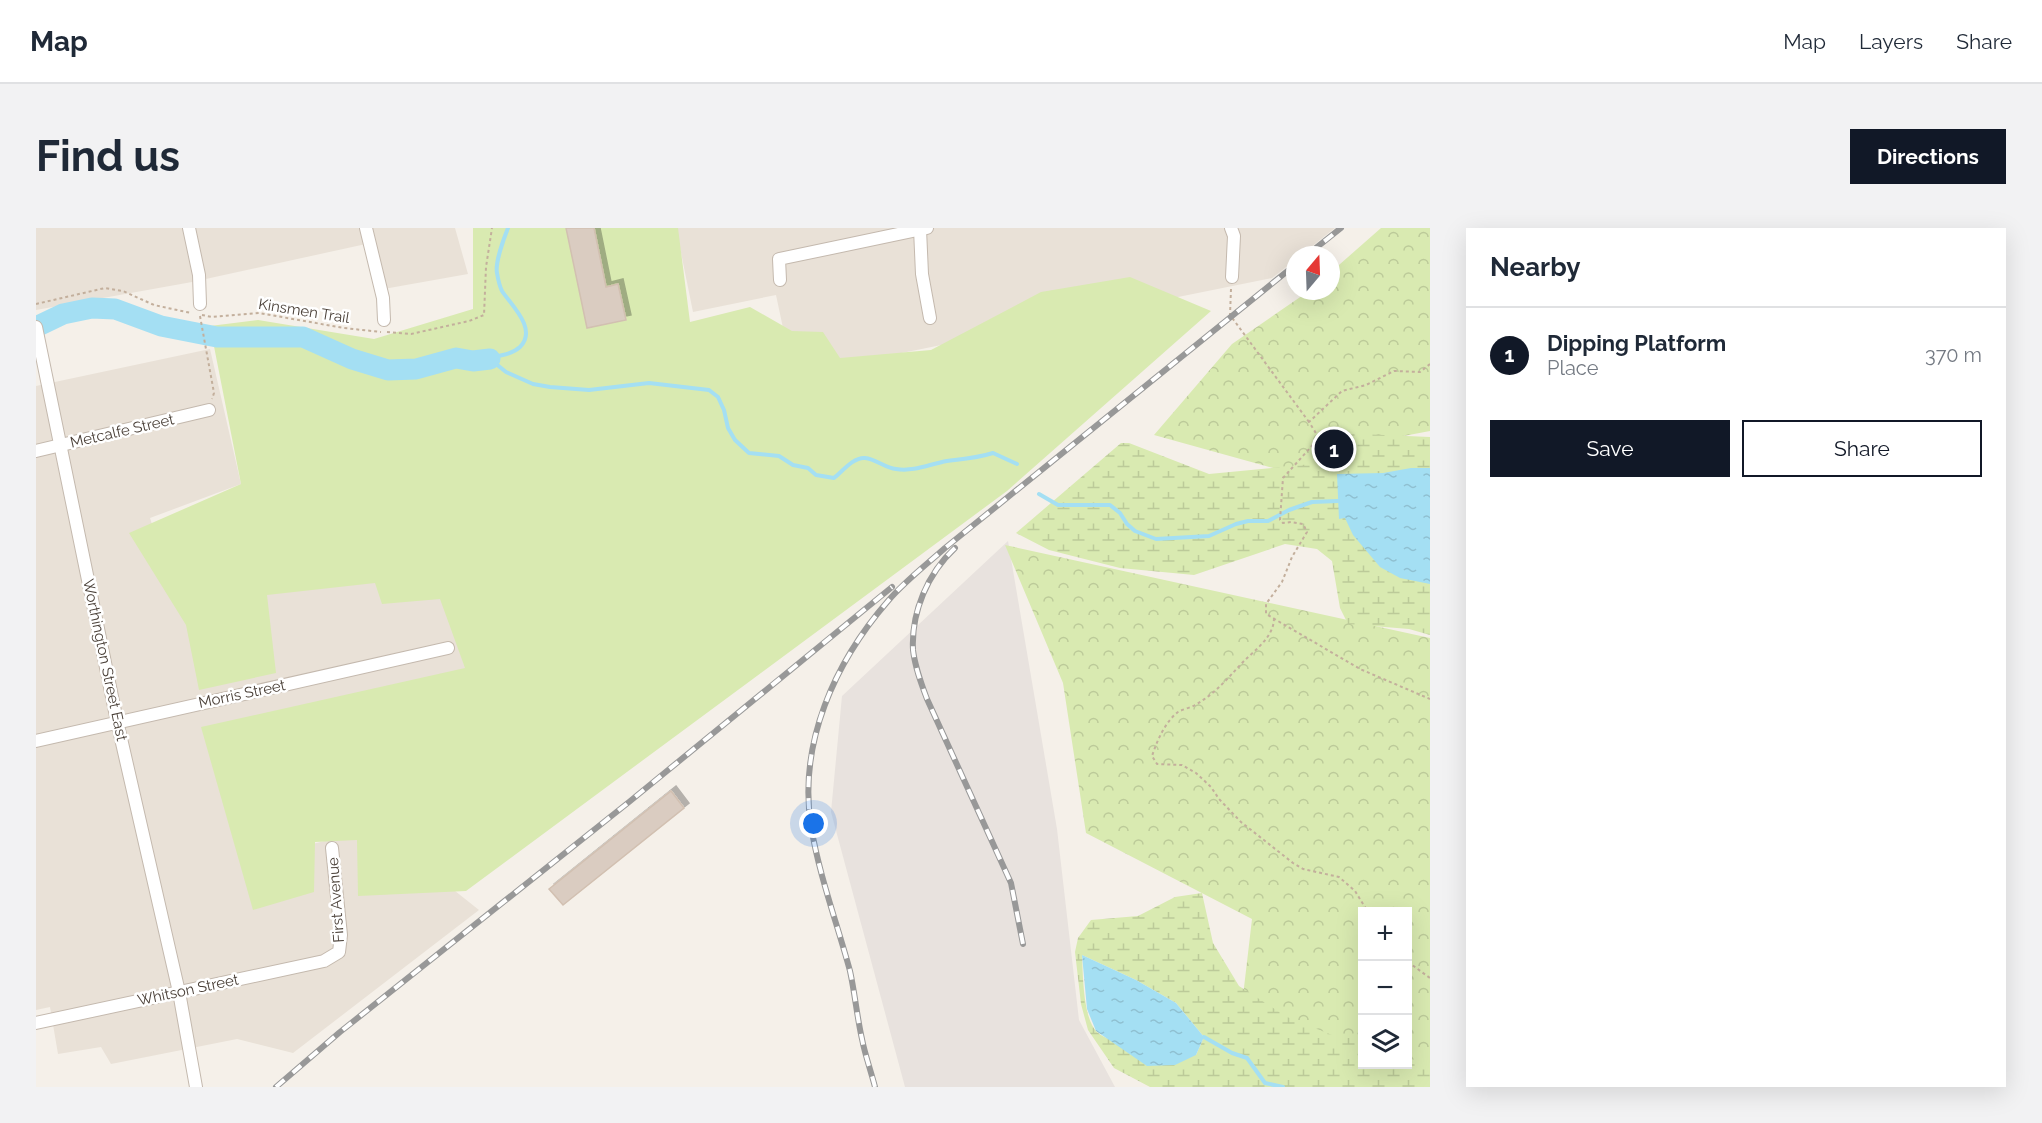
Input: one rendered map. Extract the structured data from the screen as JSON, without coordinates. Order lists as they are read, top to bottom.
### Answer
{
  "streets": {
    "street": [
      "Metcalfe Street",
      "Worthington Street East",
      "Morris Street",
      "First Avenue",
      "Whitson Street"
    ],
    "path": ["Kinsmen Trail"]
  },
  "crossings": [
    ["Metcalfe Street", "Worthington Street East"],
    ["Worthington Street East", "Morris Street"],
    ["Worthington Street East", "Whitson Street"],
    ["First Avenue", "Whitson Street"]
  ],
  "north": "top",
  "page": {
    "header": "Map",
    "nav": ["Map", "Layers", "Share"],
    "buttons": [
      "Directions",
      ["Save", "Share"]
    ],
    "title": "Find us",
    "heading": "Nearby",
    "list": [
      {
        "mark": "1",
        "name": "Dipping Platform",
        "note": "Place",
        "value": "370 m"
      }
    ],
    "pins": "1",
    "map_buttons": ["+", "−"]
  }
}
